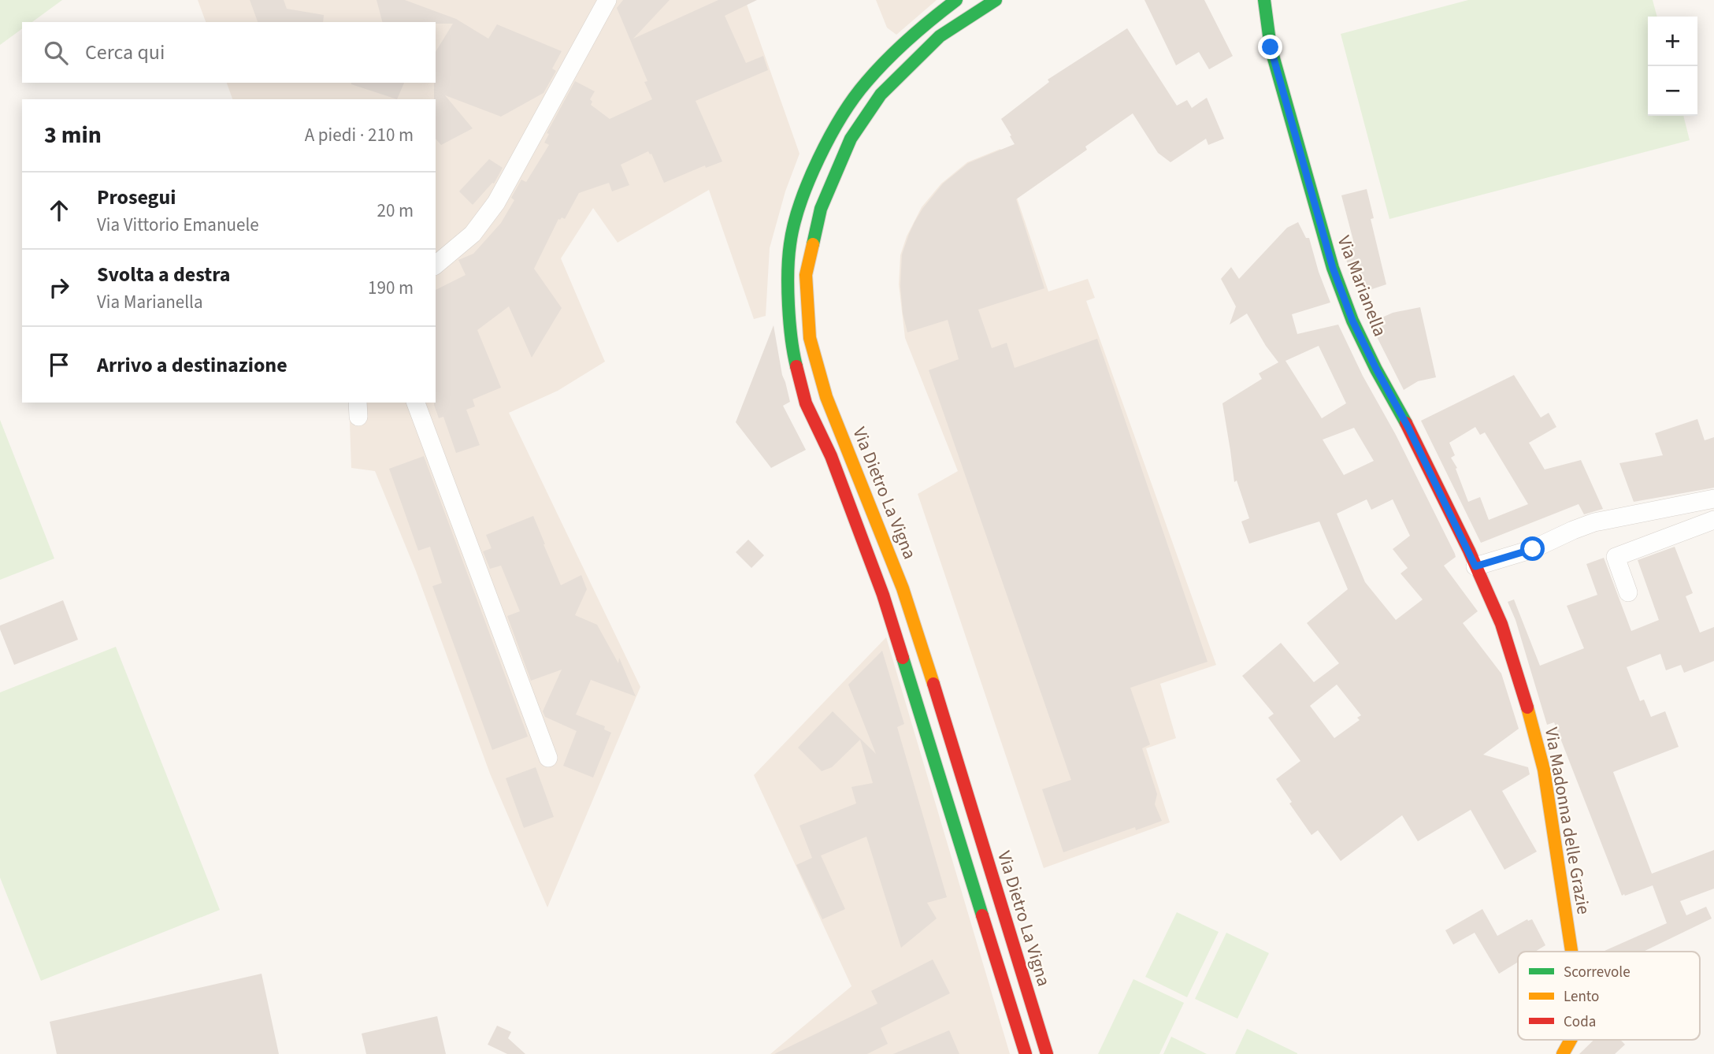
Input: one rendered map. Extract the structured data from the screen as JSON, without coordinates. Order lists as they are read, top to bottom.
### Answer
{
  "streets": {
    "street": ["Via Marianella", "Via Dietro La Vigna", "Via Madonna delle Grazie"]
  },
  "crossings": [
    ["Via Marianella", "Via Madonna delle Grazie"]
  ],
  "legend": ["Scorrevole", "Lento", "Coda"],
  "page": {
    "map_buttons": ["+", "−"],
    "search": "Cerca qui",
    "heading": ["3 min", "A piedi · 210 m"],
    "list": [
      ["Prosegui", "Via Vittorio Emanuele", "20 m"],
      ["Svolta a destra", "Via Marianella", "190 m"],
      "Arrivo a destinazione"
    ]
  }
}
